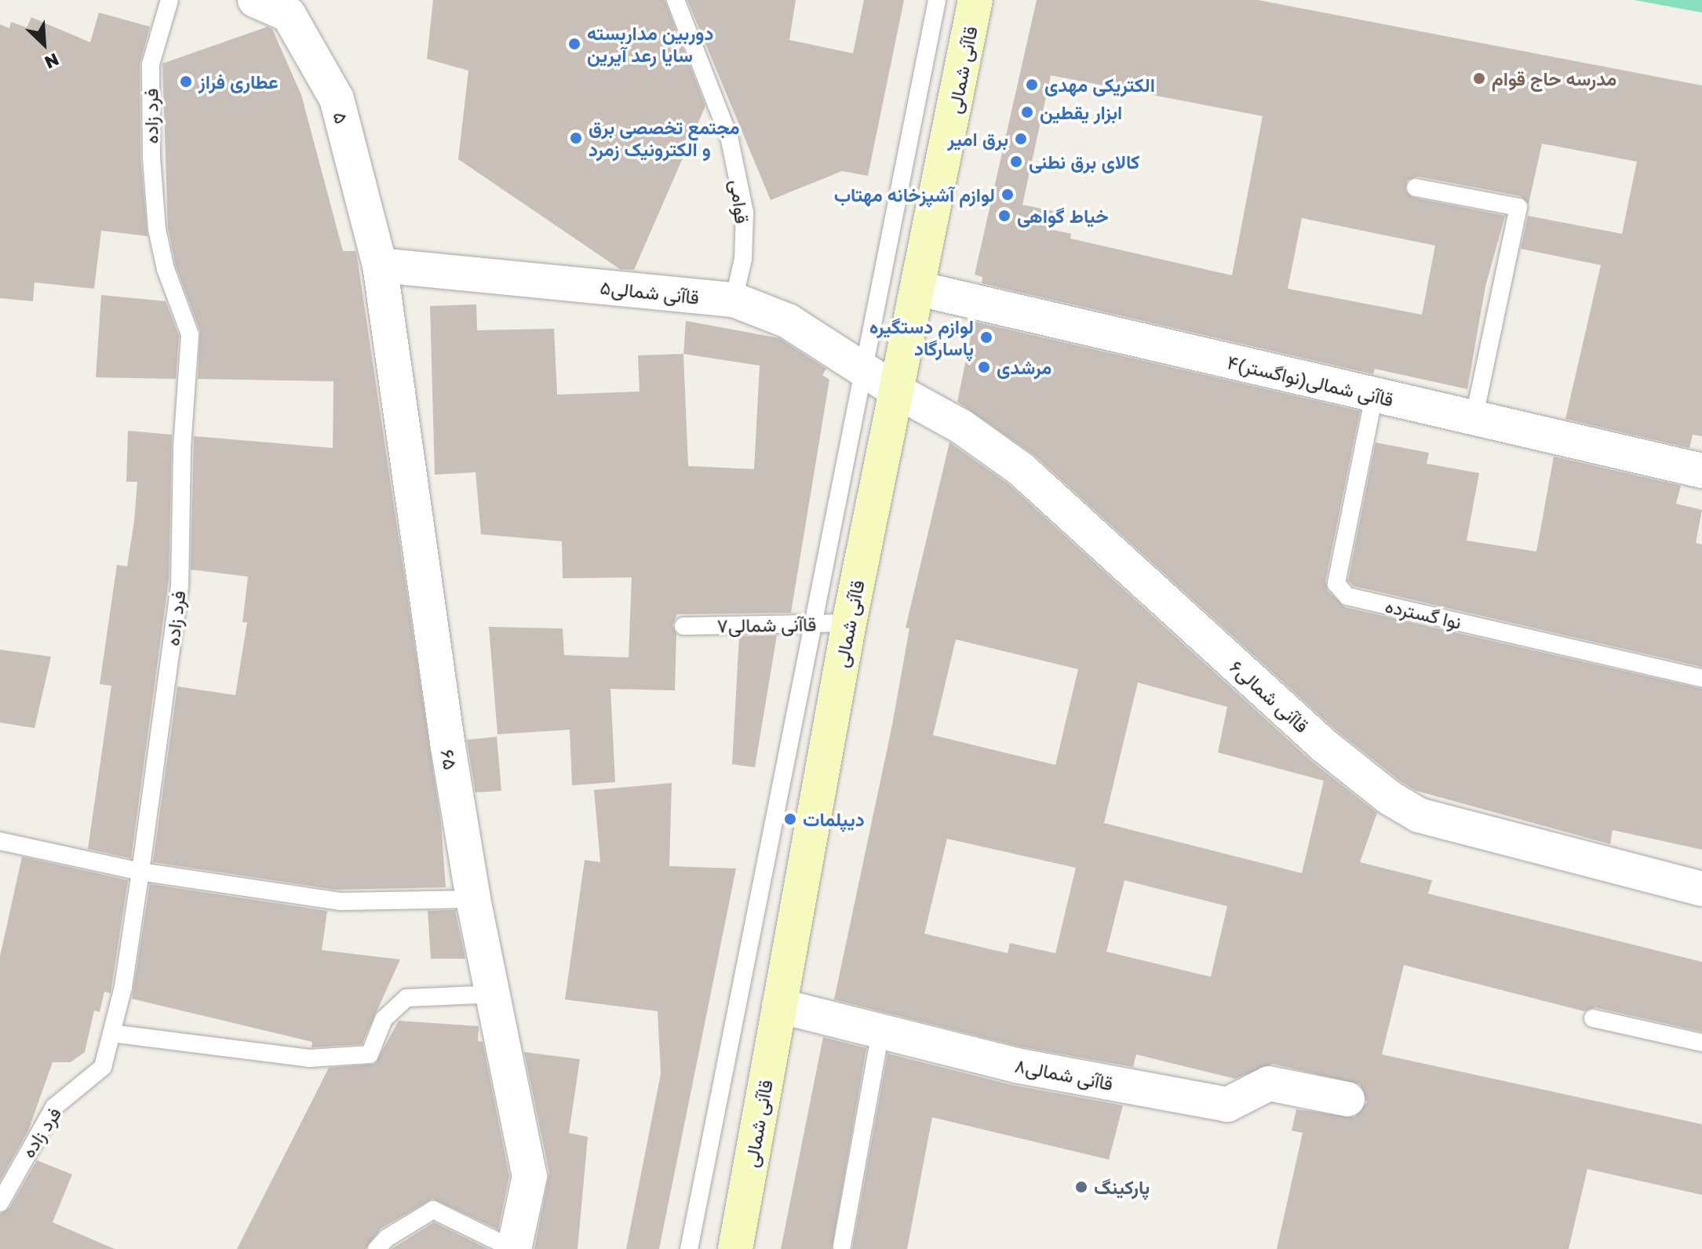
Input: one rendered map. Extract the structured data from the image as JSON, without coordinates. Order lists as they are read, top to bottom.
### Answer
{
  "streets": {
    "main road": ["قاآنی شمالی"],
    "street": [
      "۵",
      "قاآنی شمالی۵",
      "۴قاآنی شمالی(نواگستر)",
      "قاآنی شمالی۶",
      "۶۵",
      "قاآنی شمالی۸"
    ],
    "lane": [
      "فرد زاده",
      "قوامی",
      "نوا گسترده",
      "قاآنی شمالی۷"
    ]
  },
  "crossings": [
    ["قاآنی شمالی", "قاآنی شمالی۵"],
    ["قاآنی شمالی", "۴قاآنی شمالی(نواگستر)"],
    ["قاآنی شمالی", "قاآنی شمالی۷"],
    ["قاآنی شمالی", "قاآنی شمالی۶"],
    ["قاآنی شمالی", "قاآنی شمالی۸"],
    ["۵", "قاآنی شمالی۵"],
    ["۵", "۶۵"],
    ["قوامی", "قاآنی شمالی۵"],
    ["قاآنی شمالی۵", "قاآنی شمالی۶"],
    ["قاآنی شمالی۵", "۶۵"],
    ["۴قاآنی شمالی(نواگستر)", "نوا گسترده"]
  ],
  "places": [
    "دوربین مداربسته سایا رعد آیرین",
    "مدرسه حاج قوام",
    "عطاری فراز",
    "الکتریکی مهدی",
    "ابزار یقطین",
    "مجتمع تخصصی برق و الکترونیک زمرد",
    "برق امیر",
    "کالای برق نطنی",
    "لوازم آشپزخانه مهتاب",
    "خیاط گواهی",
    "لوازم دستگیره پاسارگاد",
    "مرشدی",
    "دیپلمات",
    "پارکینگ"
  ],
  "north": "bottom right"
}
